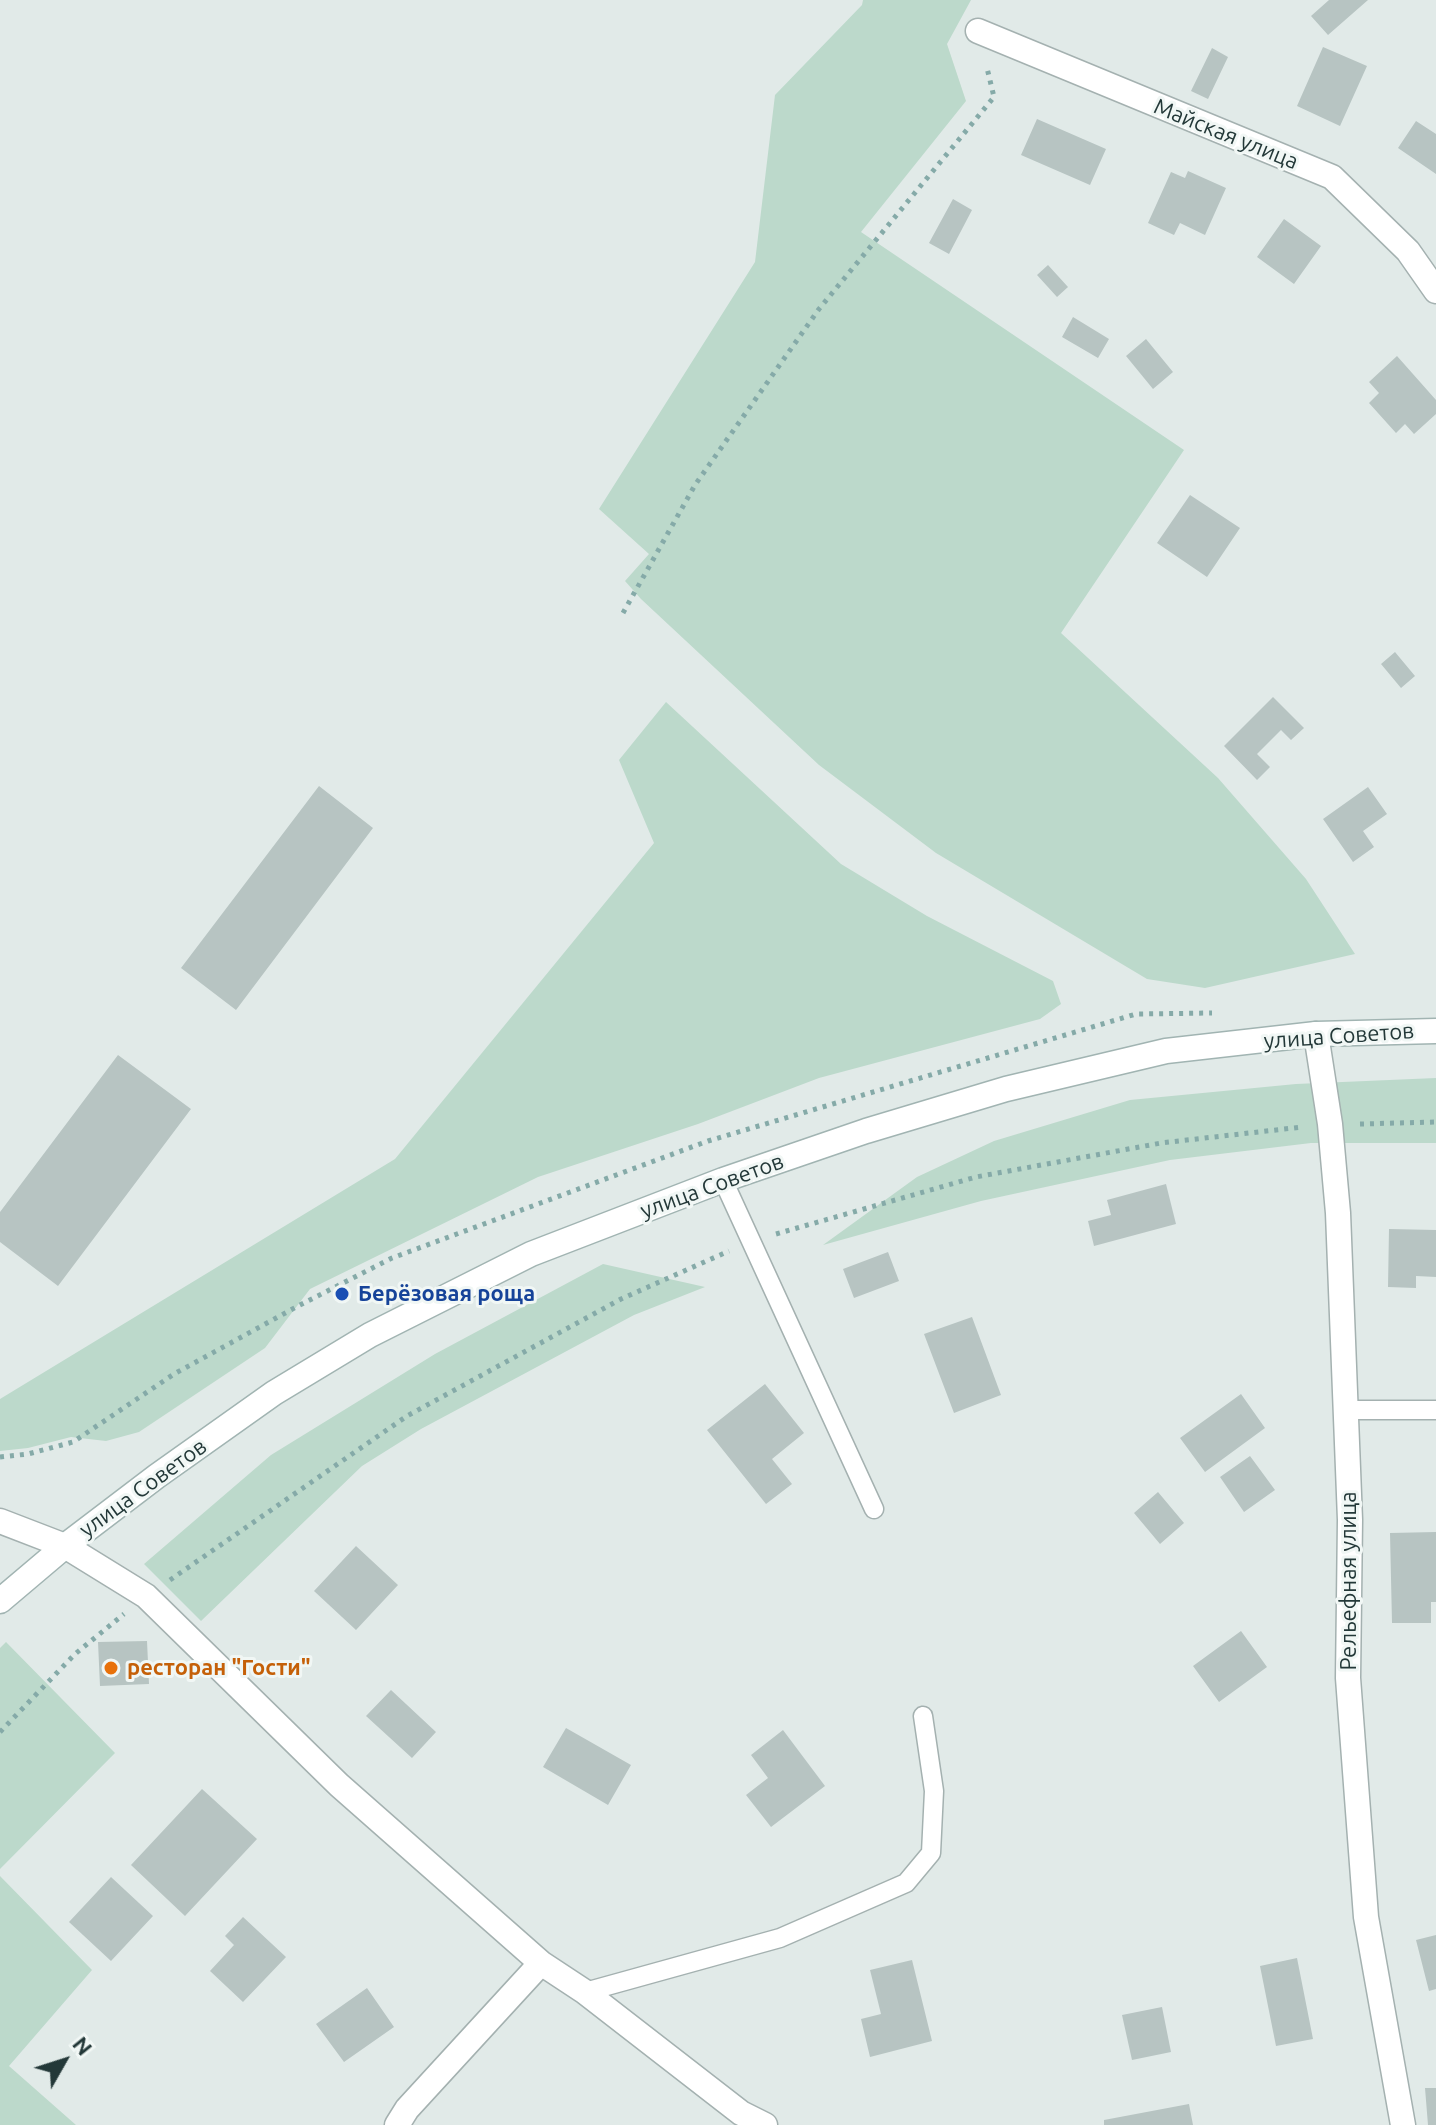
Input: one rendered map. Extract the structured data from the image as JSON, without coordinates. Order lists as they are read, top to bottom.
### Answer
{
  "streets": {
    "street": ["Майская улица", "улица Советов", "Рельефная улица"]
  },
  "crossings": [
    ["улица Советов", "Рельефная улица"]
  ],
  "places": ["Берёзовая роща", "ресторан \"Гости\""],
  "north": "top right"
}
